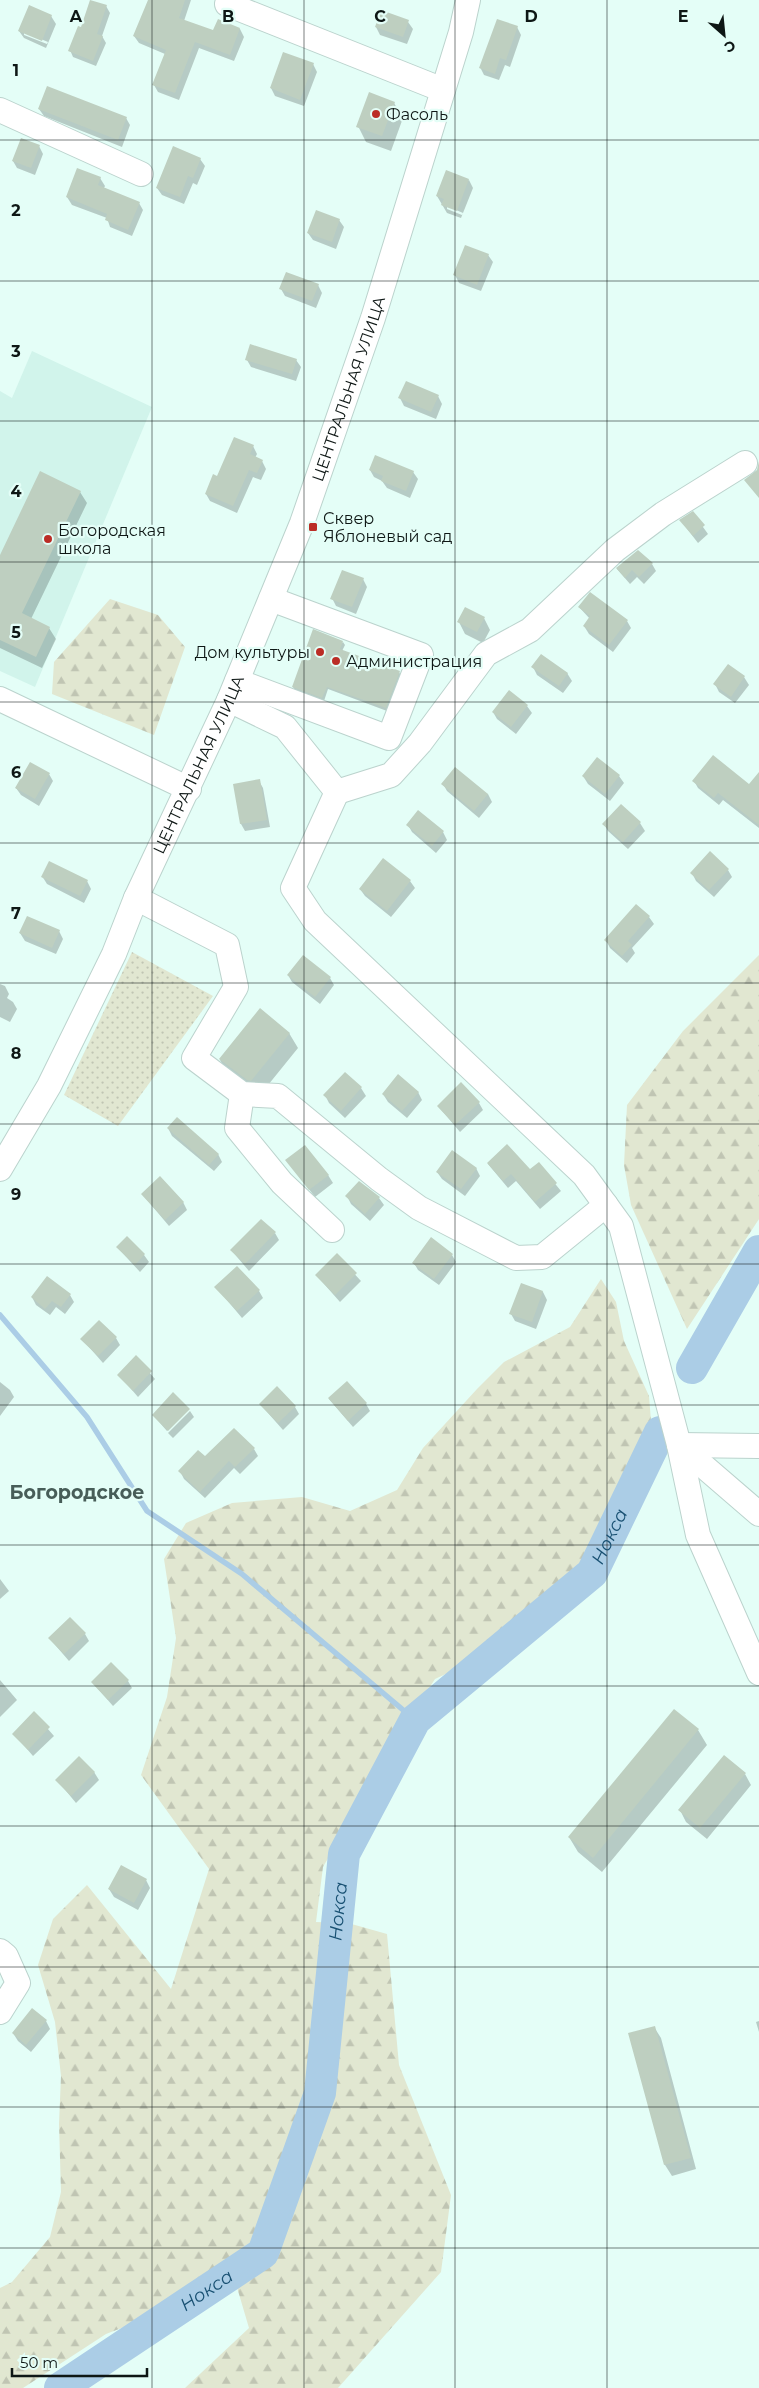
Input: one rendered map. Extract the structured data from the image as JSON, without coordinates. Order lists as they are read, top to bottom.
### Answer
{
  "streets": {
    "street": ["ЦЕНТРАЛЬНАЯ УЛИЦА"]
  },
  "districts": ["Богородское"],
  "water": ["Нокса"],
  "places": {
    "other": [
      "Фасоль",
      "Богородская школа",
      "Дом культуры",
      "Администрация"
    ],
    "transit": ["Сквер Яблоневый сад"]
  },
  "scale_bar": "50 m",
  "north": "bottom right",
  "grid": {
    "columns": [
      "A",
      "B",
      "C",
      "D",
      "E"
    ],
    "rows": [
      "1",
      "2",
      "3",
      "4",
      "5",
      "6",
      "7",
      "8",
      "9"
    ]
  }
}
